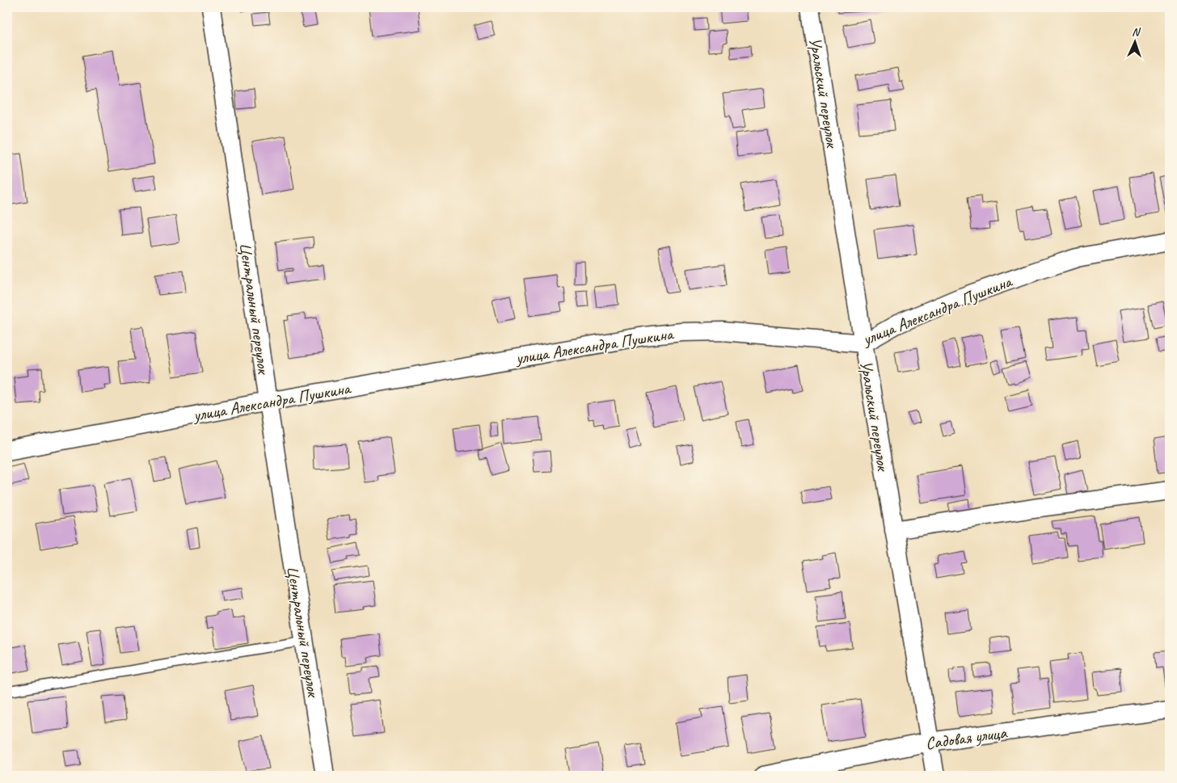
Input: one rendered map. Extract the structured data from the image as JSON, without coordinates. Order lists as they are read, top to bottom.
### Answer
{
  "streets": {
    "street": [
      "Уральский переулок",
      "Центральный переулок",
      "улица Александра Пушкина",
      "Садовая улица"
    ]
  },
  "crossings": [
    ["Уральский переулок", "улица Александра Пушкина"],
    ["Уральский переулок", "Садовая улица"],
    ["Центральный переулок", "улица Александра Пушкина"]
  ],
  "north": "top"
}
